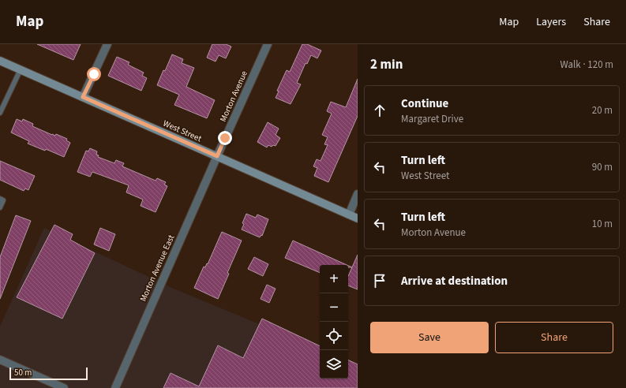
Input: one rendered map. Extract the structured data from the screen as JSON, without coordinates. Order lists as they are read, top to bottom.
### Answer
{
  "streets": {
    "main road": ["West Street"],
    "street": ["Morton Avenue", "Morton Avenue East"]
  },
  "crossings": [
    ["Morton Avenue", "West Street"],
    ["Morton Avenue", "Morton Avenue East"],
    ["West Street", "Morton Avenue East"]
  ],
  "scale_bar": "50 m",
  "page": {
    "header": "Map",
    "nav": ["Map", "Layers", "Share"],
    "heading": ["2 min", "Walk · 120 m"],
    "list": [
      ["Continue", "Margaret Drive", "20 m"],
      ["Turn left", "West Street", "90 m"],
      ["Turn left", "Morton Avenue", "10 m"],
      "Arrive at destination"
    ],
    "map_buttons": ["+", "−"],
    "buttons": ["Save", "Share"],
    "scale": "50 m"
  }
}
